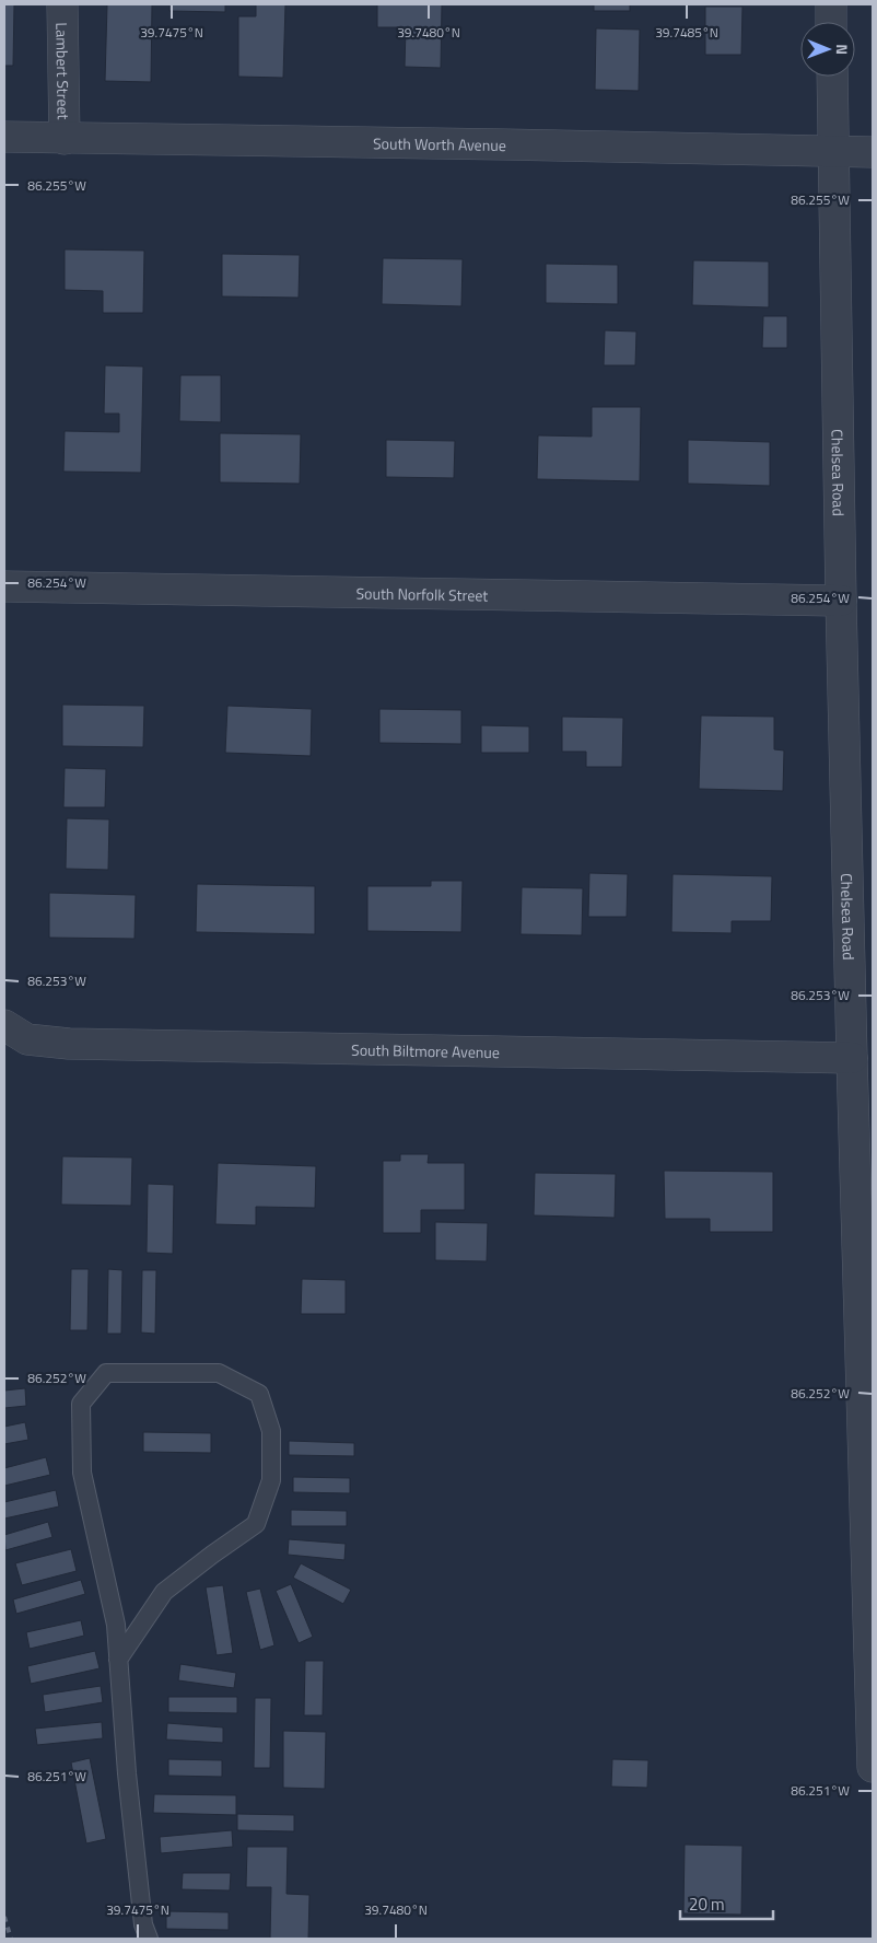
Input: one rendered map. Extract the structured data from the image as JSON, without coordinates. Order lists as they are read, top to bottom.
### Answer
{
  "streets": {
    "street": [
      "Lambert Street",
      "South Worth Avenue",
      "Chelsea Road",
      "South Norfolk Street",
      "South Biltmore Avenue"
    ]
  },
  "crossings": [
    ["Lambert Street", "South Worth Avenue"],
    ["South Worth Avenue", "Chelsea Road"],
    ["Chelsea Road", "South Norfolk Street"],
    ["Chelsea Road", "South Biltmore Avenue"]
  ],
  "scale_bar": "20 m",
  "north": "right",
  "coordinates": [
    "39.7475°N",
    "39.7480°N",
    "39.7485°N",
    "86.255°W",
    "86.254°W",
    "86.253°W",
    "86.252°W",
    "86.251°W"
  ]
}
